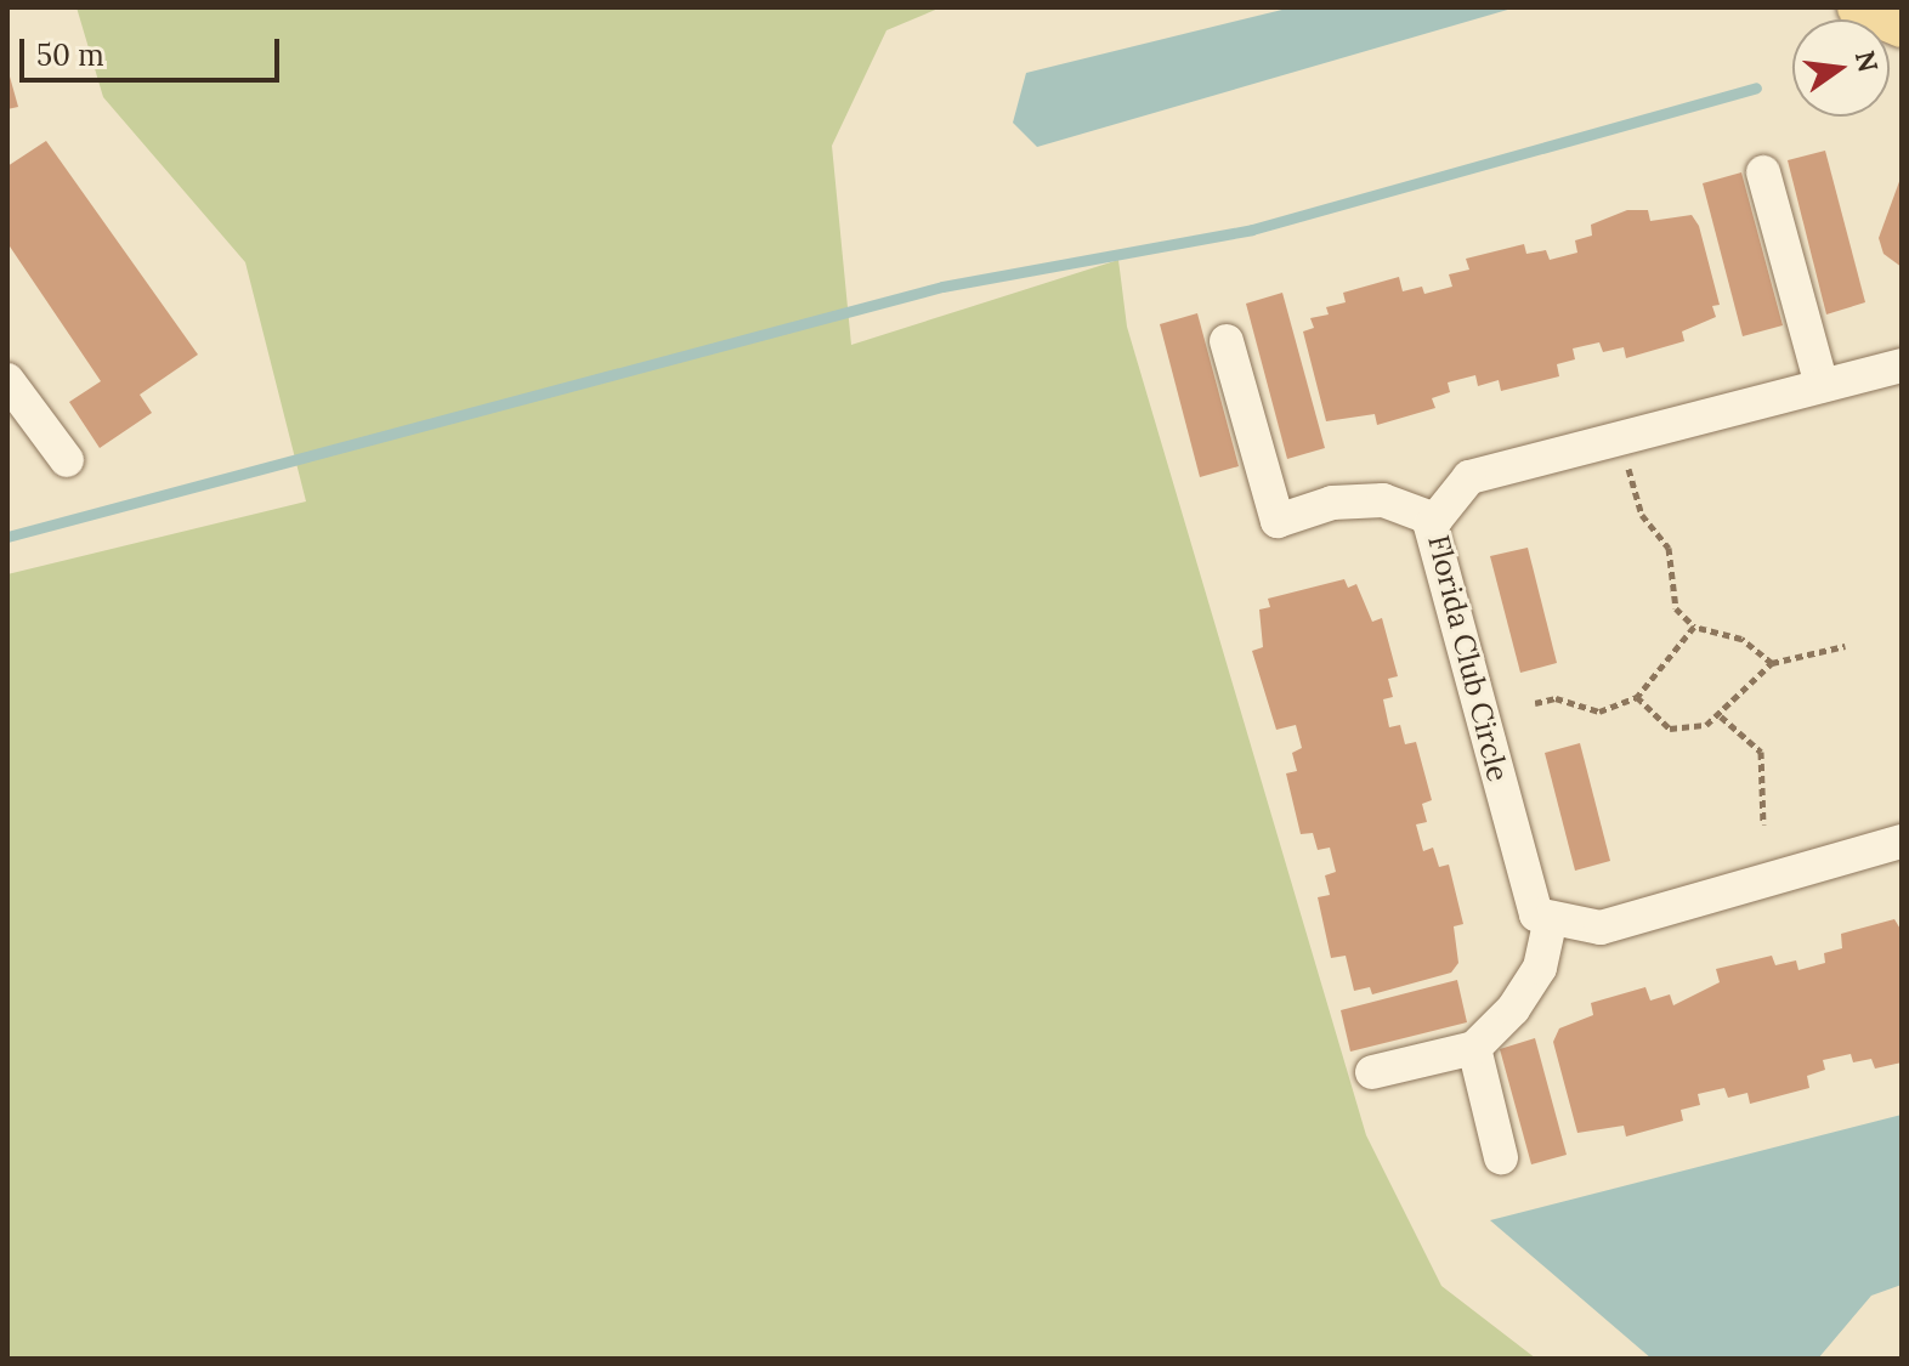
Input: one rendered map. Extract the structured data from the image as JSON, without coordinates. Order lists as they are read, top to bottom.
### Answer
{
  "streets": {
    "street": ["Florida Club Circle"]
  },
  "scale_bar": "50 m",
  "north": "right"
}
